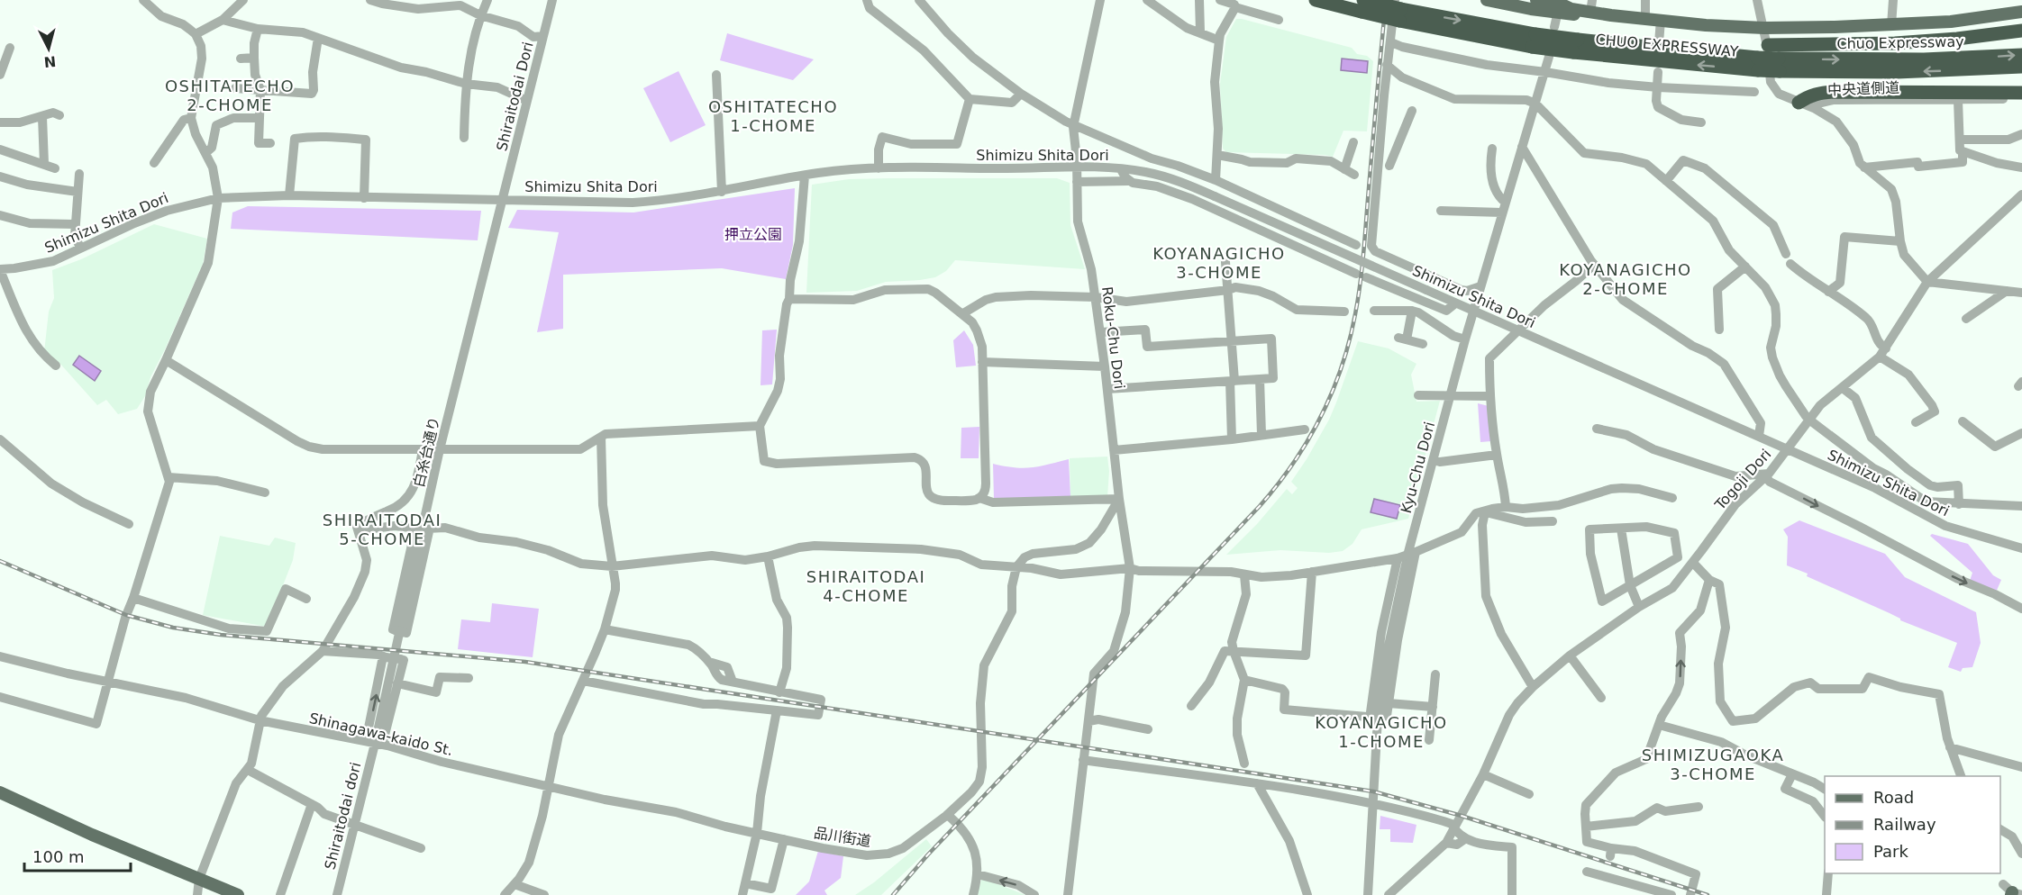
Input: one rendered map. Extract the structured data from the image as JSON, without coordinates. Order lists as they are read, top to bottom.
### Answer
{
  "streets": {
    "highway": ["Chuo Expressway", "CHUO EXPRESSWAY"],
    "street": [
      "中央道側道",
      "Shiraitodai Dori",
      "Shimizu Shita Dori",
      "Roku-Chu Dori",
      "白糸台通り",
      "Kyu-Chu Dori",
      "Togoji Dori",
      "Shinagawa-kaido St.",
      "Shiraitodai dori",
      "品川街道"
    ]
  },
  "crossings": [
    ["Chuo Expressway", "CHUO EXPRESSWAY"],
    ["Shiraitodai Dori", "Shimizu Shita Dori"],
    ["Shiraitodai Dori", "白糸台通り"],
    ["Shimizu Shita Dori", "Roku-Chu Dori"],
    ["Shimizu Shita Dori", "白糸台通り"],
    ["Shimizu Shita Dori", "Kyu-Chu Dori"],
    ["Shimizu Shita Dori", "Togoji Dori"],
    ["白糸台通り", "Shinagawa-kaido St."],
    ["白糸台通り", "Shiraitodai dori"],
    ["Shinagawa-kaido St.", "Shiraitodai dori"],
    ["Shinagawa-kaido St.", "品川街道"]
  ],
  "districts": [
    "OSHITATECHO 2-CHOME",
    "OSHITATECHO 1-CHOME",
    "KOYANAGICHO 3-CHOME",
    "KOYANAGICHO 2-CHOME",
    "SHIRAITODAI 5-CHOME",
    "SHIRAITODAI 4-CHOME",
    "KOYANAGICHO 1-CHOME",
    "SHIMIZUGAOKA 3-CHOME"
  ],
  "parks": ["押立公園"],
  "legend": ["Road", "Railway", "Park"],
  "scale_bar": "100 m",
  "north": "bottom"
}
